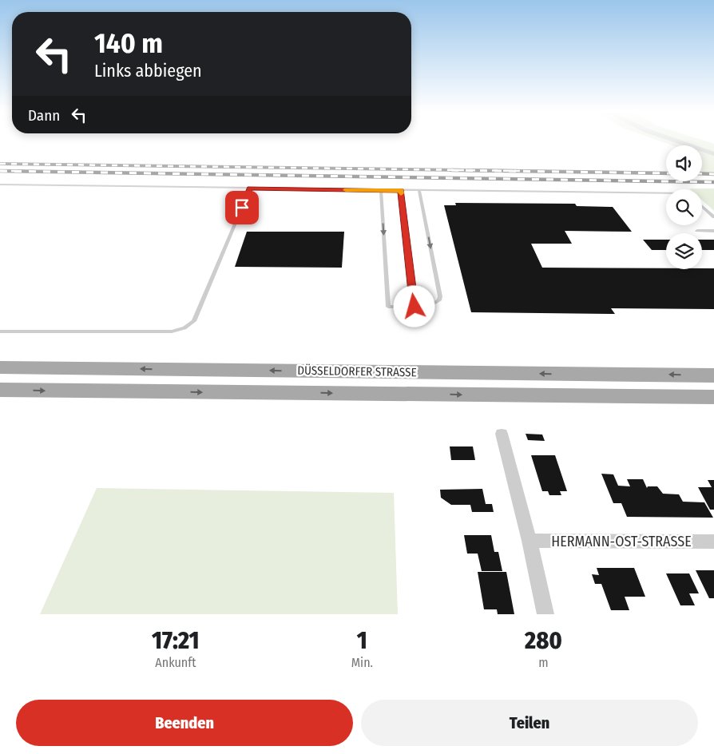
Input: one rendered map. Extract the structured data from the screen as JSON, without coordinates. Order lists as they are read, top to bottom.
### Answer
{
  "streets": {
    "main road": ["DÜSSELDORFER STRASSE"],
    "street": ["HERMANN-OST-STRASSE"]
  },
  "page": {
    "turn": ["140 m", "Links abbiegen"],
    "then": "Dann",
    "eta": [
      "17:21",
      "Ankunft",
      "1",
      "Min.",
      "280",
      "m"
    ],
    "buttons": ["Beenden", "Teilen"]
  }
}
